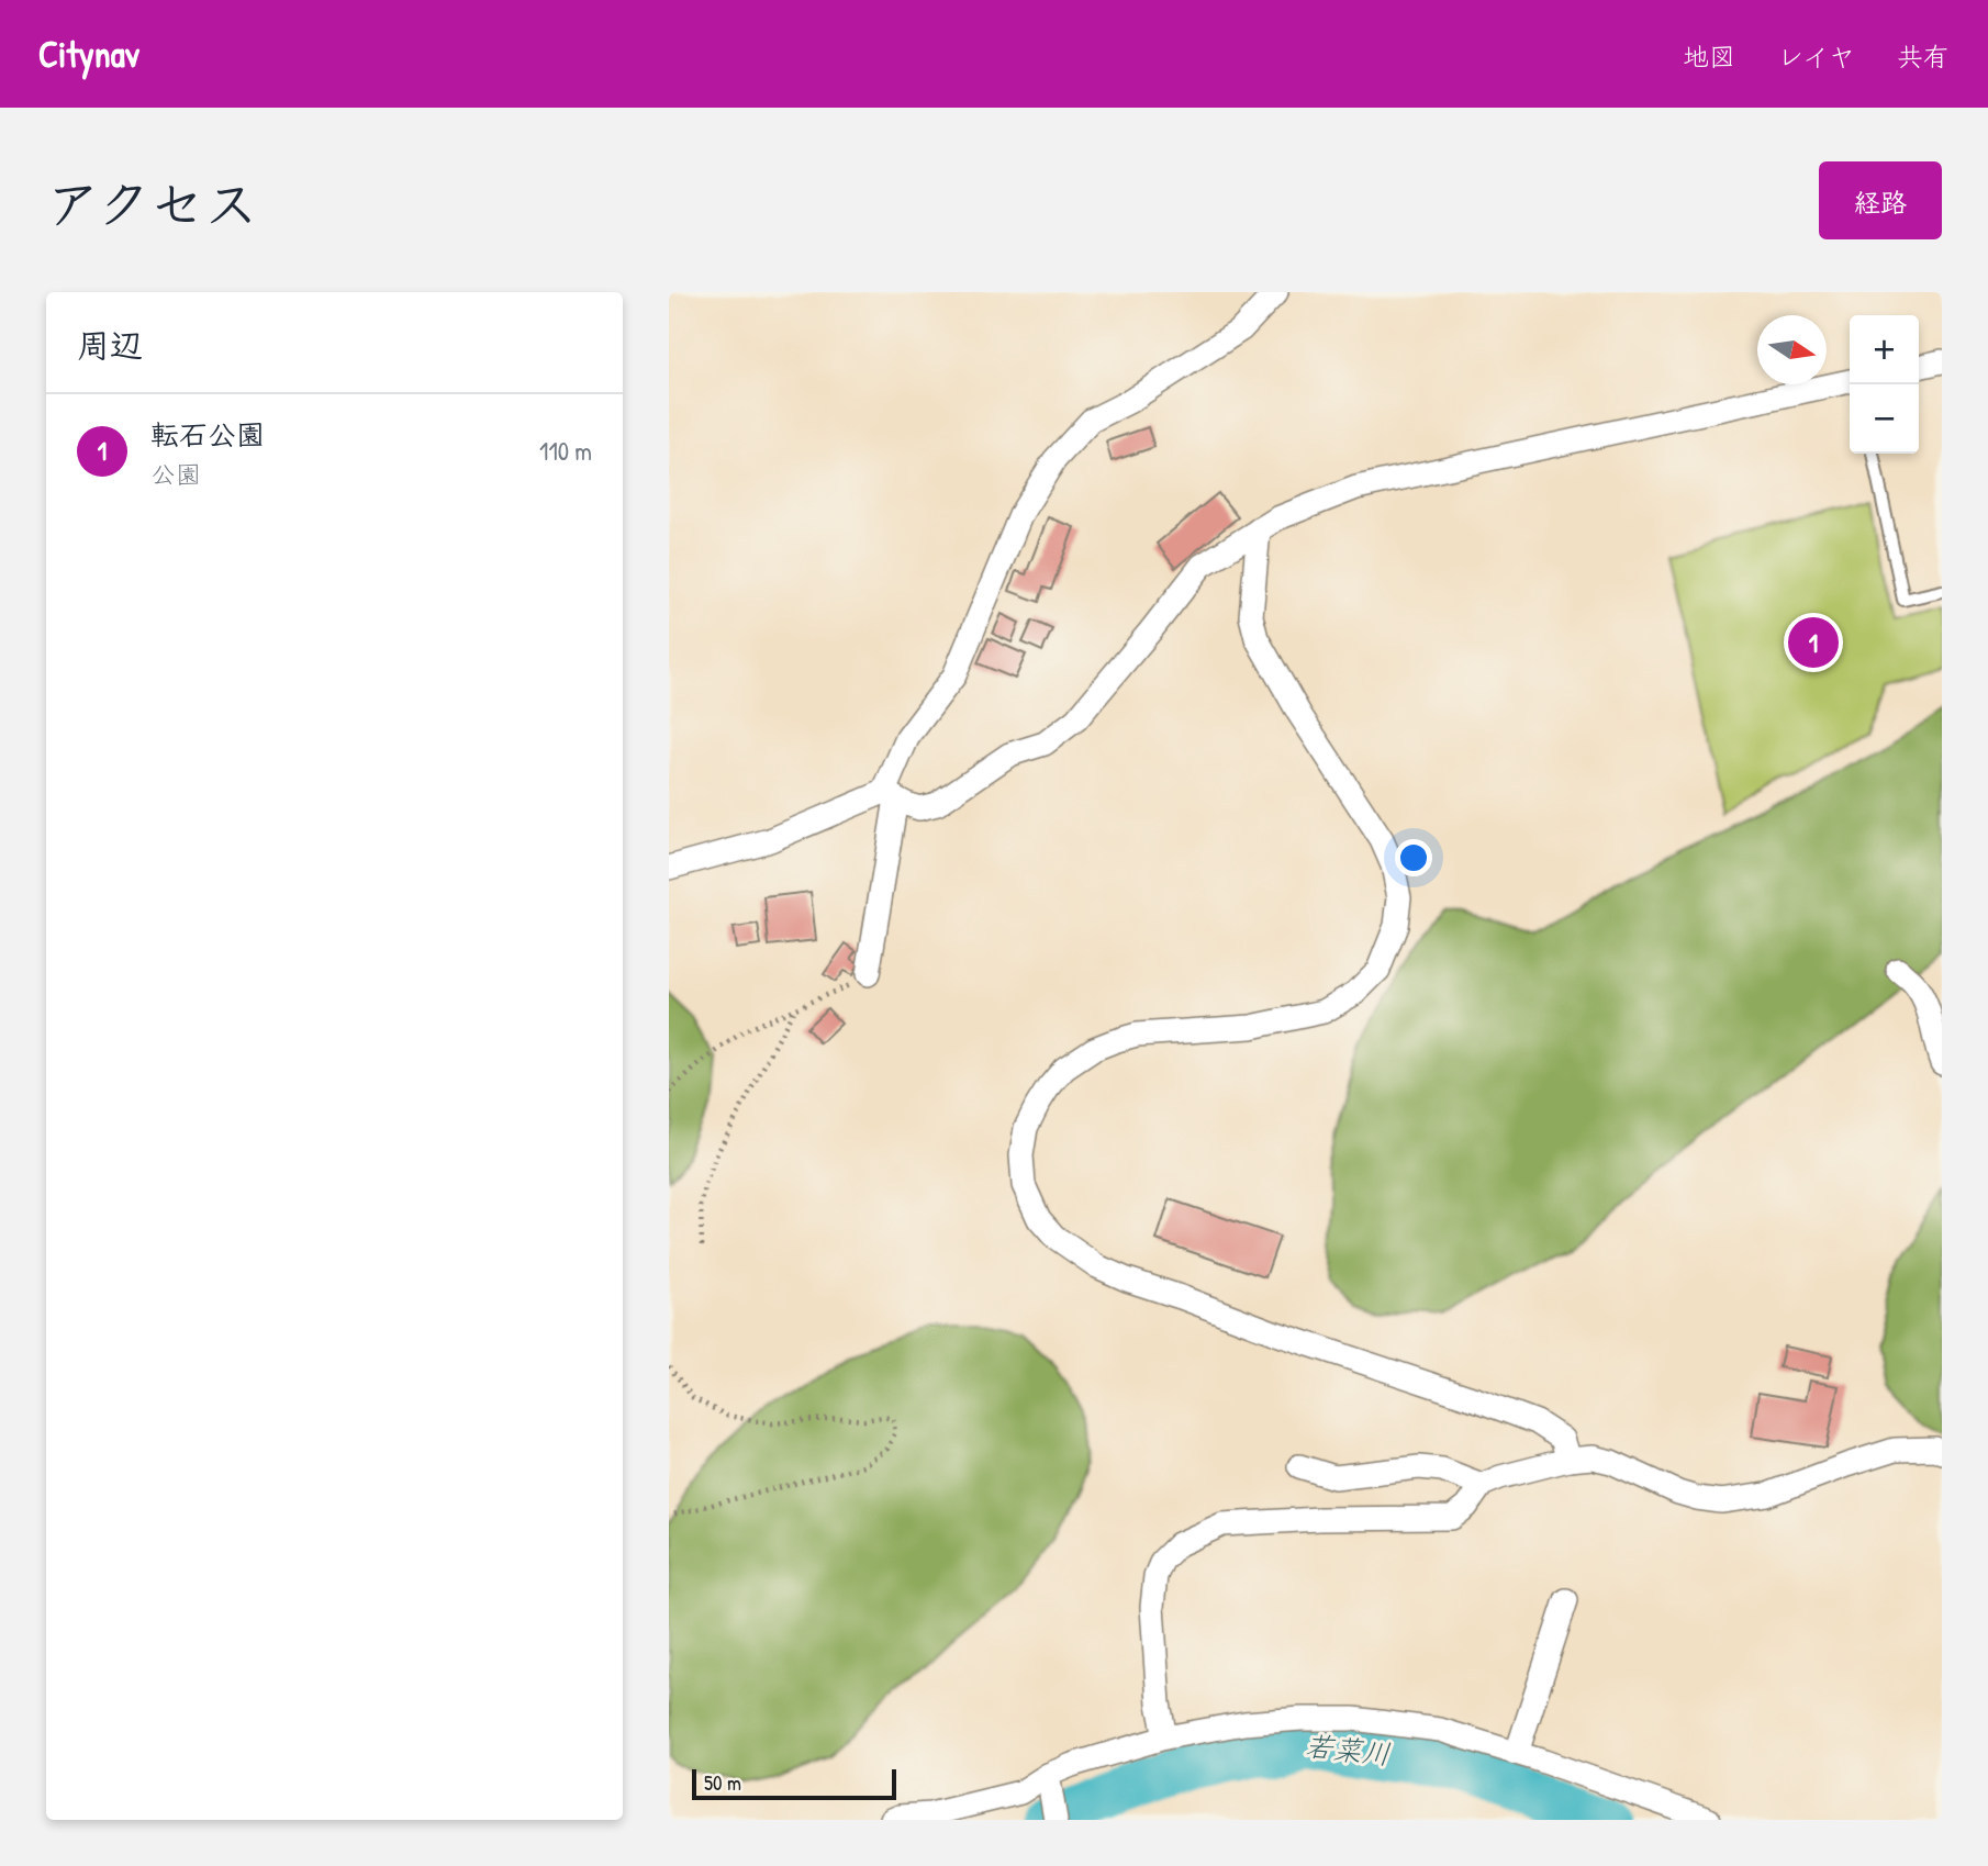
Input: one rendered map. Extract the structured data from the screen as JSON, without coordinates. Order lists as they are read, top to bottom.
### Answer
{
  "water": ["若菜川"],
  "scale_bar": "50 m",
  "north": "right",
  "page": {
    "header": "Citynav",
    "nav": ["地図", "レイヤ", "共有"],
    "title": "アクセス",
    "buttons": "経路",
    "heading": "周辺",
    "map_buttons": ["+", "−"],
    "list": [
      {
        "mark": "1",
        "name": "転石公園",
        "note": "公園",
        "value": "110 m"
      }
    ],
    "pins": "1",
    "scale": "50 m"
  }
}
